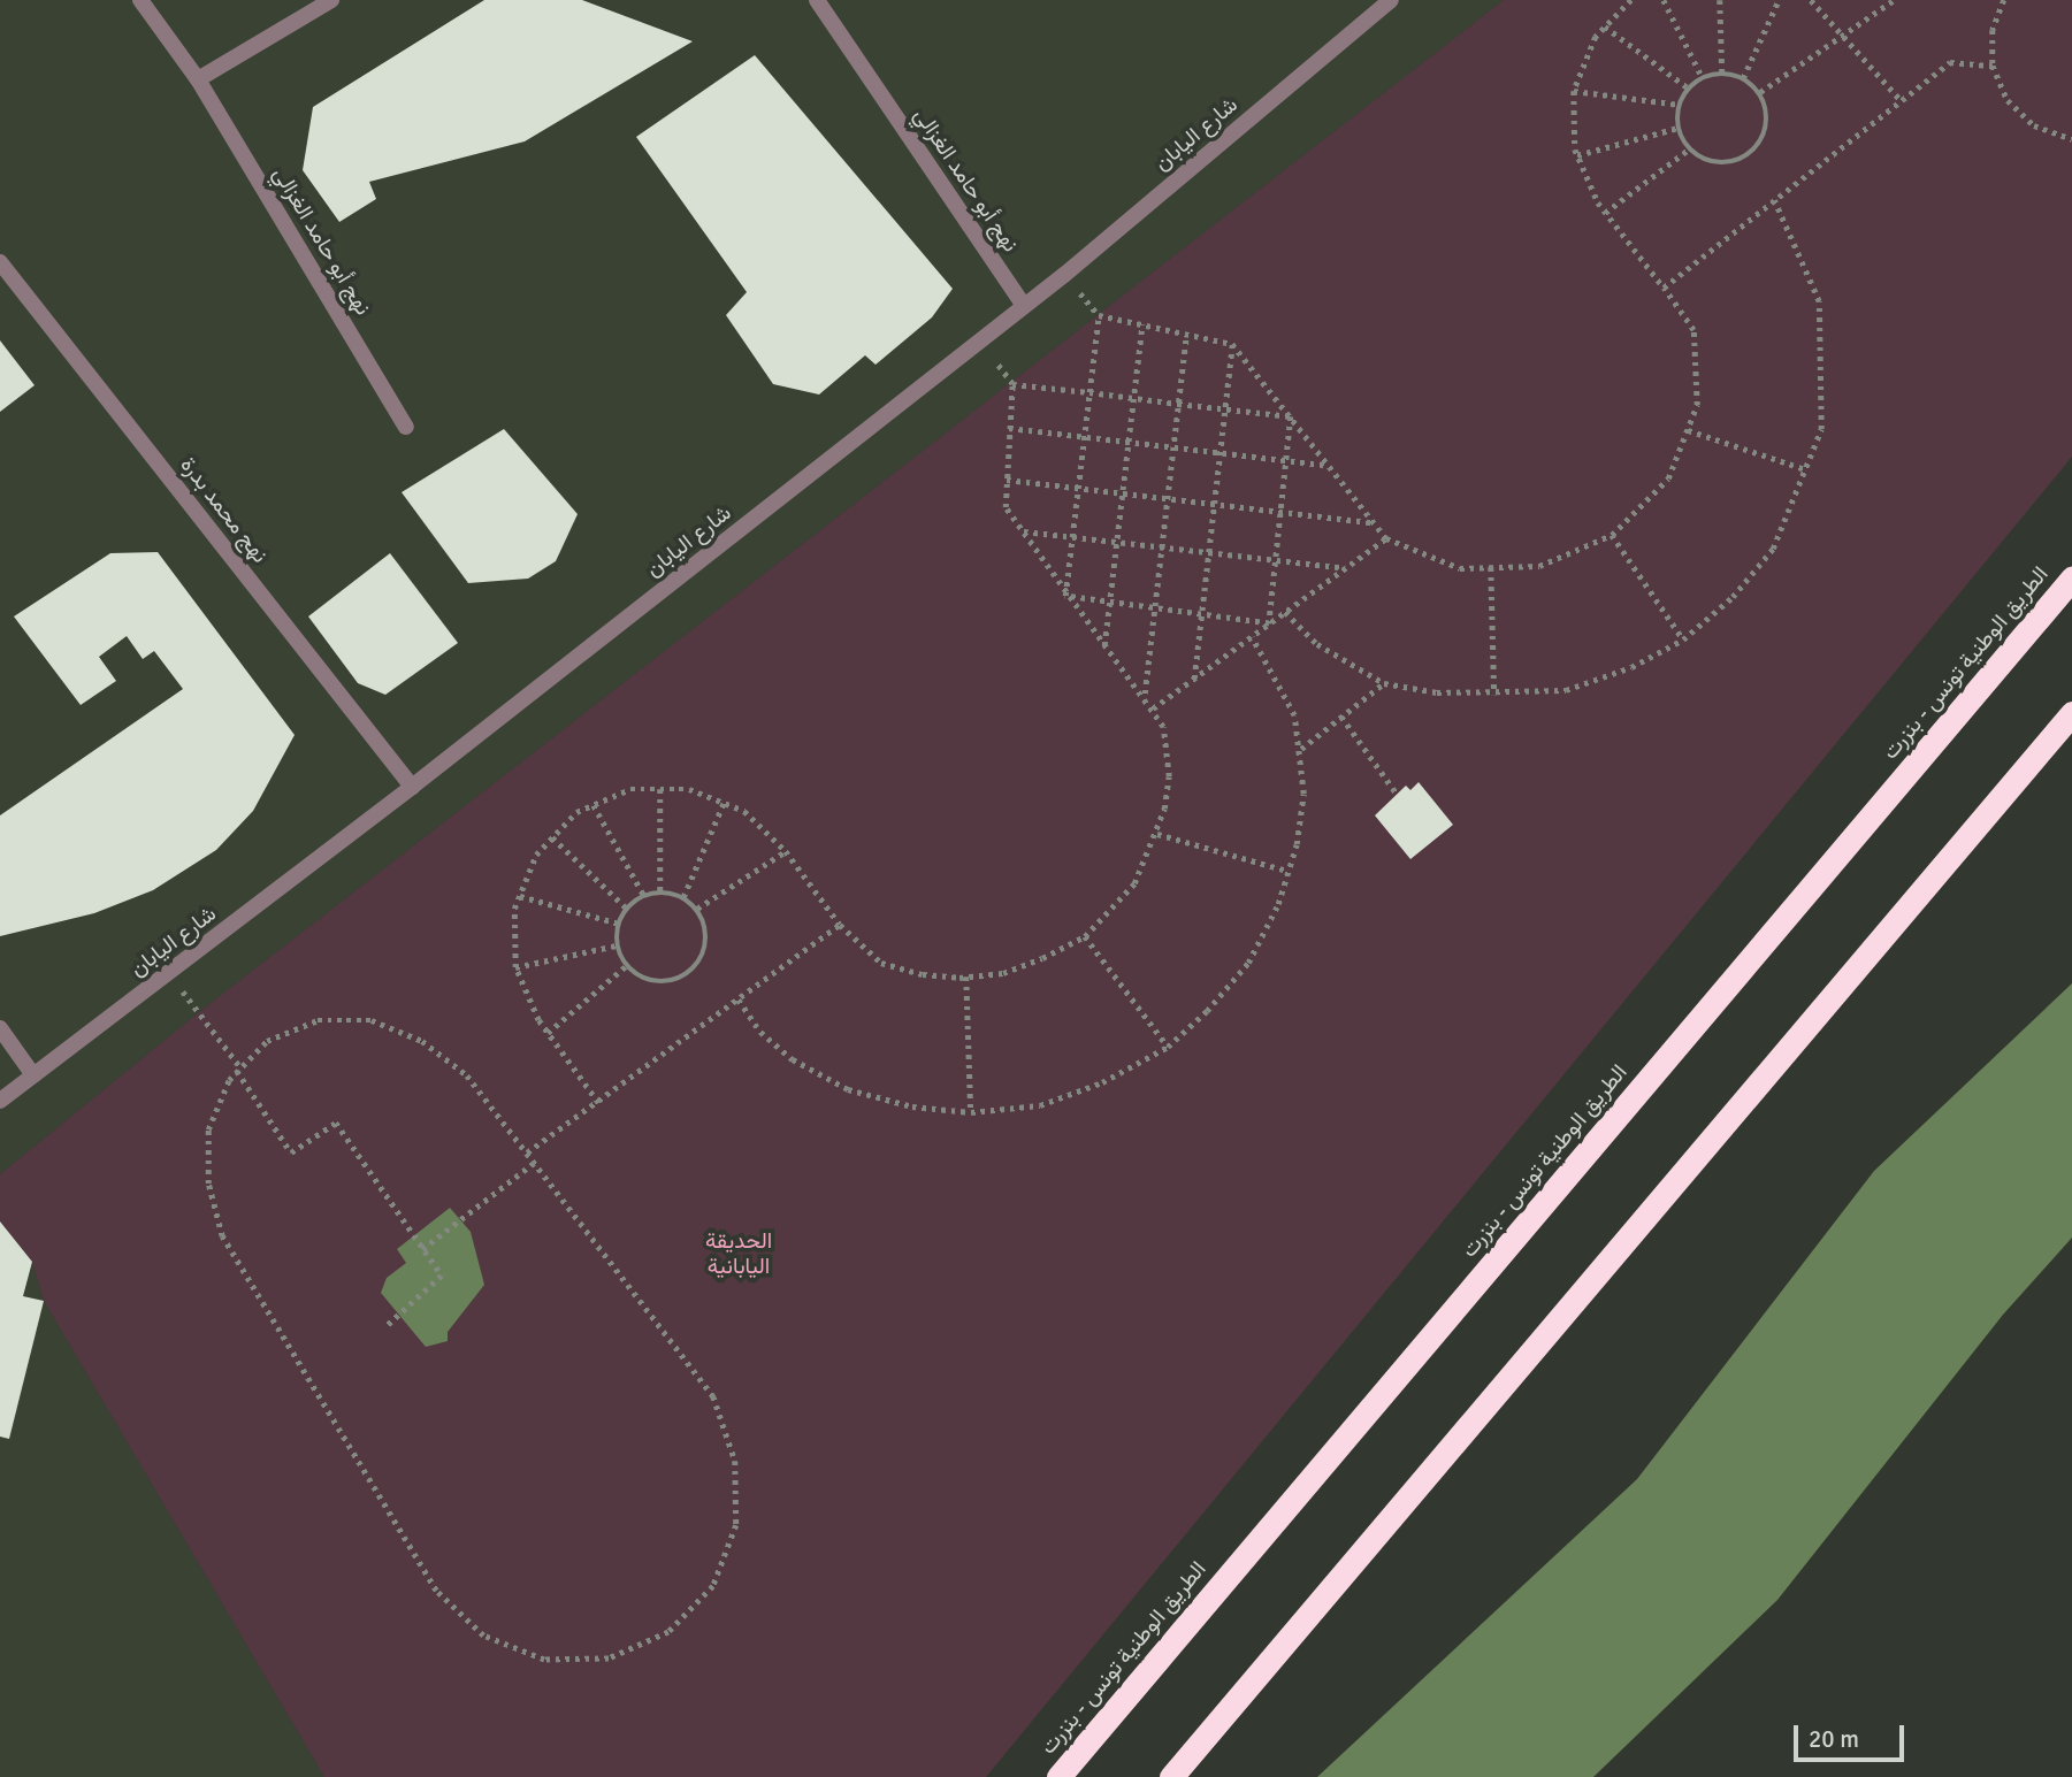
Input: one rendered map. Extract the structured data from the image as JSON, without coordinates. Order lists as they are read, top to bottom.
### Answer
{
  "streets": {
    "highway": ["الطريق الوطنية تونس - بنزرت"],
    "street": ["شارع اليابان", "نهج أبو حامد الغزالي", "نهج محمد بدرة"]
  },
  "crossings": [
    ["شارع اليابان", "نهج أبو حامد الغزالي"],
    ["شارع اليابان", "نهج محمد بدرة"]
  ],
  "parks": ["الحديقة اليابانية"],
  "scale_bar": "20 m"
}
